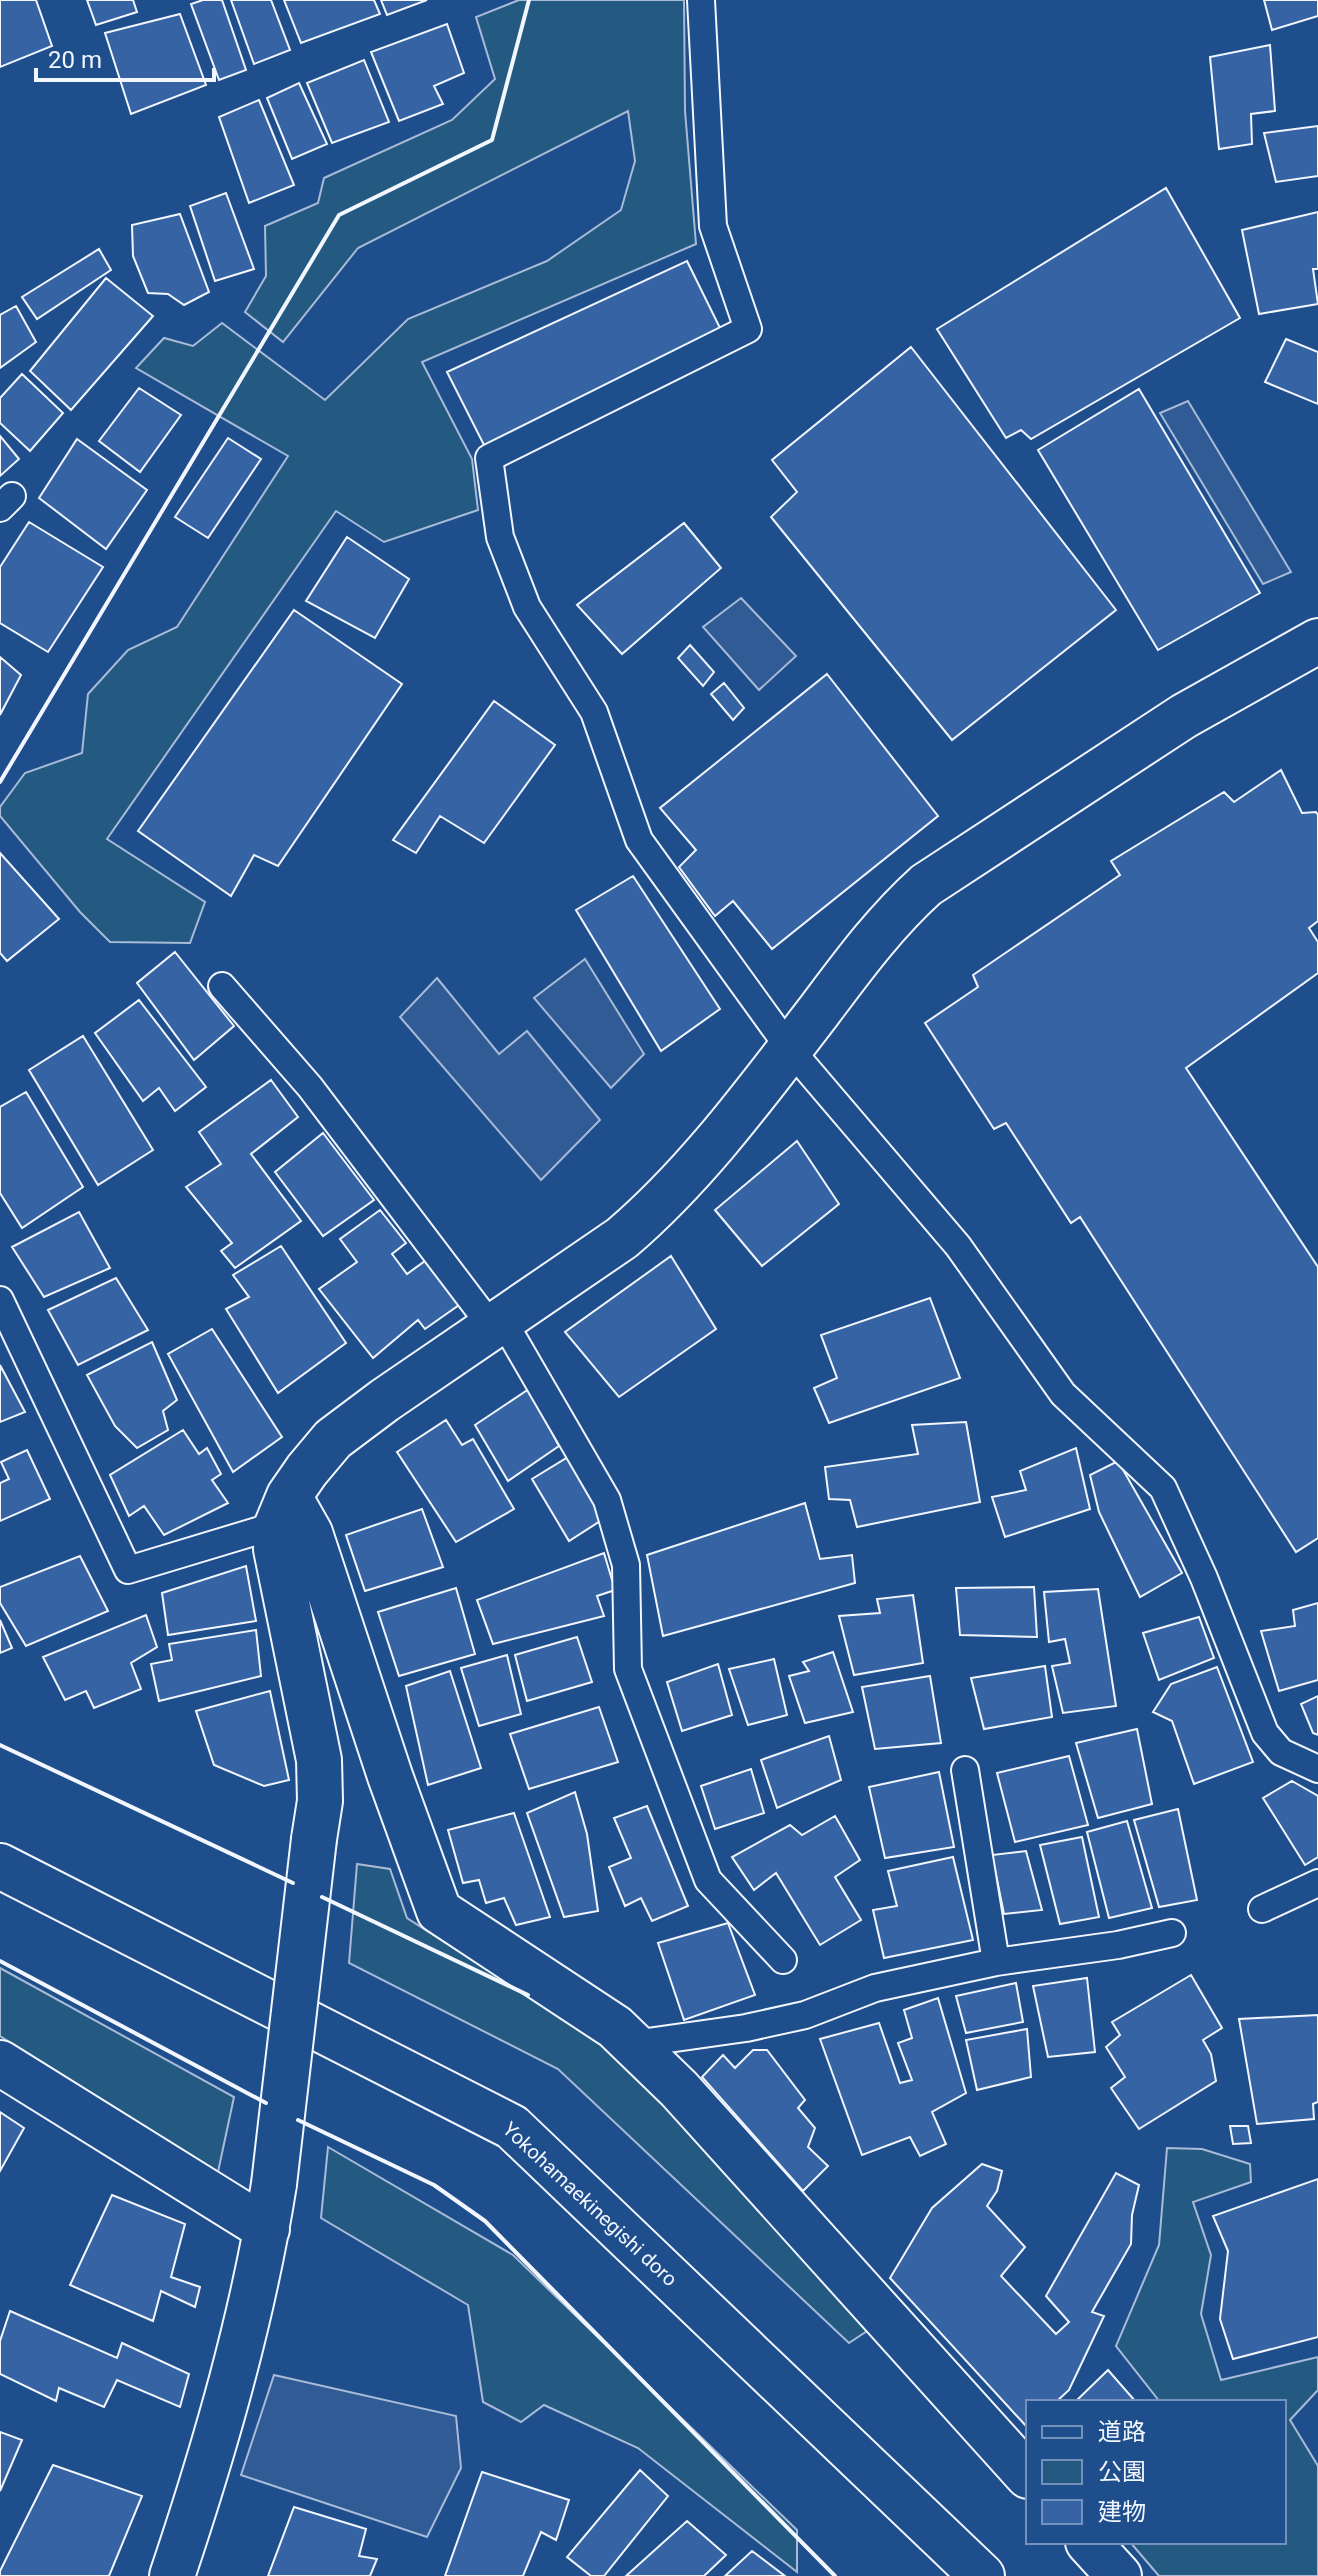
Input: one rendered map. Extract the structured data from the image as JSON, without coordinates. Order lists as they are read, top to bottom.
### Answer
{
  "streets": {
    "street": ["Yokohamaekinegishi doro"]
  },
  "legend": ["道路", "公園", "建物"],
  "scale_bar": "20 m"
}
